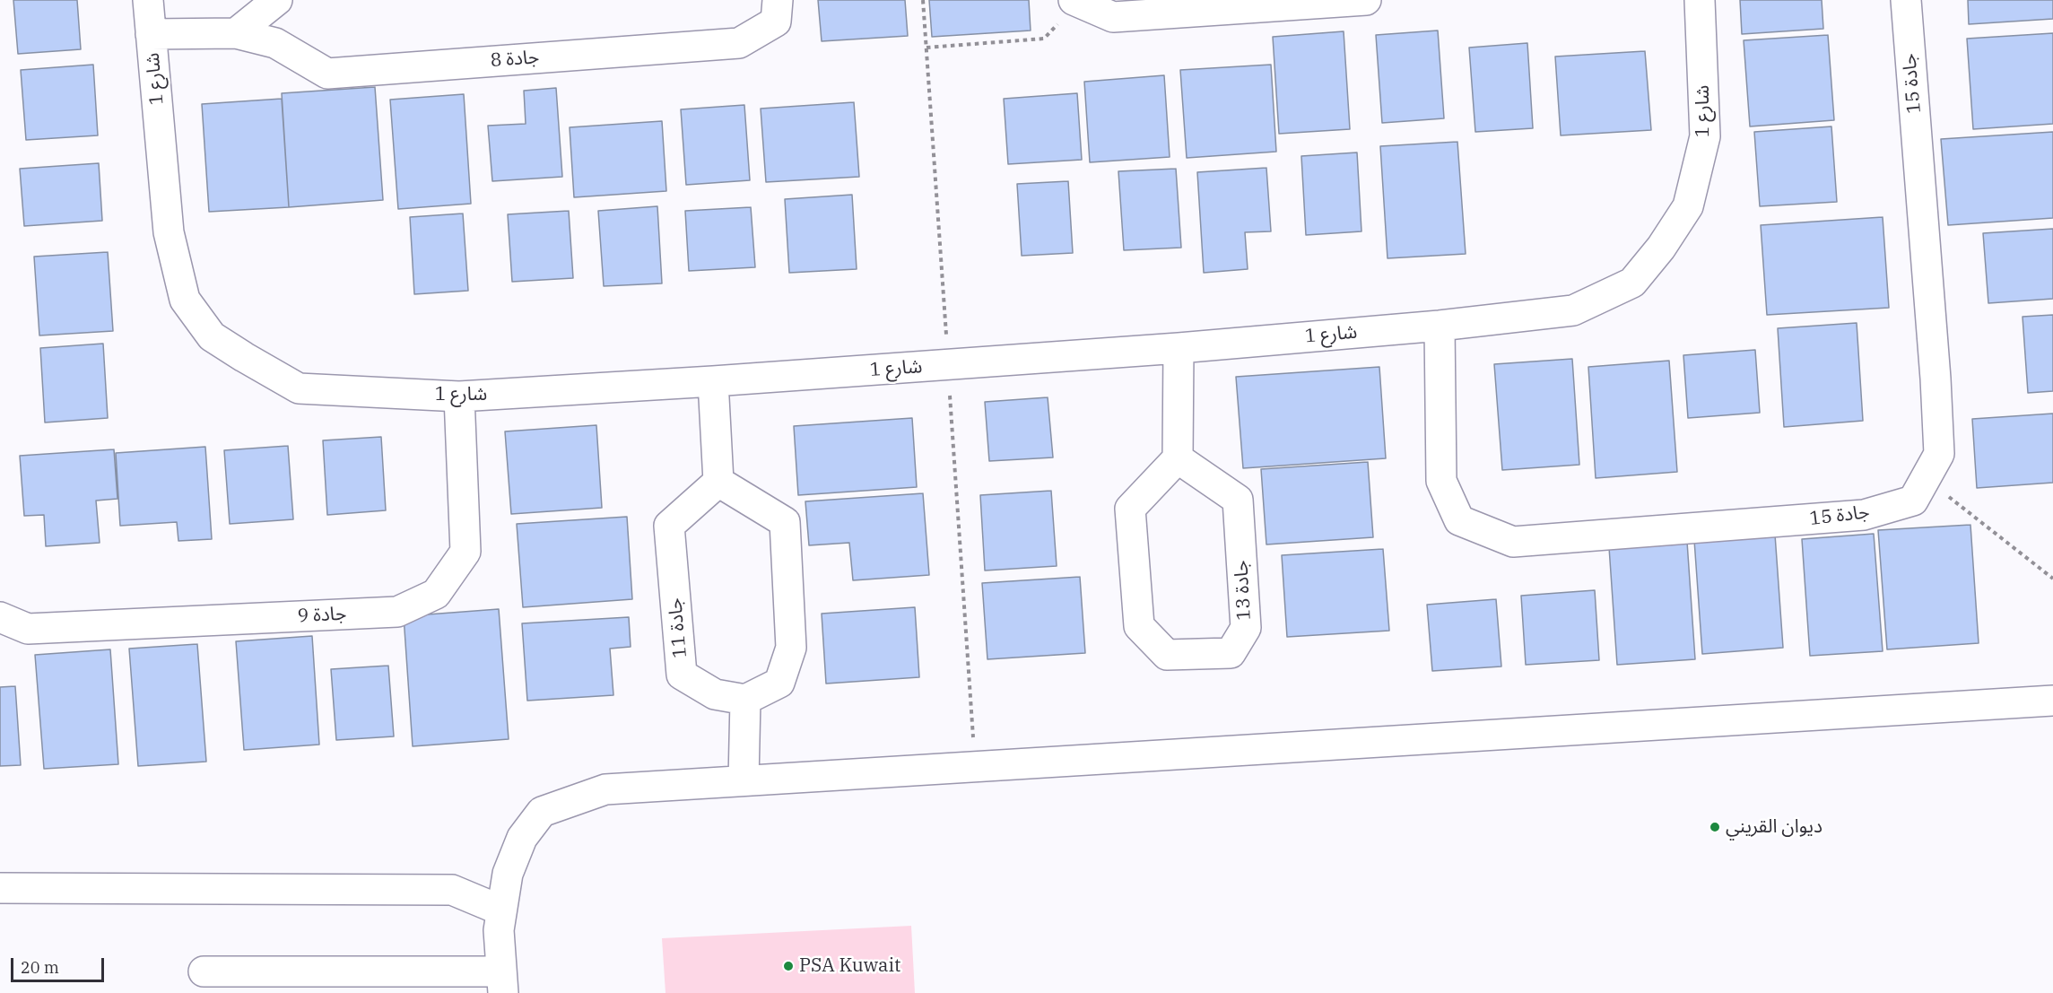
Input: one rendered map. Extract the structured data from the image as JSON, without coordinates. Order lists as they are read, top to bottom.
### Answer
{
  "streets": {
    "street": [
      "جادة 8",
      "شارع 1",
      "جادة 15",
      "جادة 13",
      "جادة 9",
      "جادة 11"
    ]
  },
  "crossings": [
    ["جادة 8", "شارع 1"],
    ["شارع 1", "جادة 15"],
    ["شارع 1", "جادة 9"]
  ],
  "places": ["ديوان القريني", "PSA Kuwait"],
  "scale_bar": "20 m"
}
